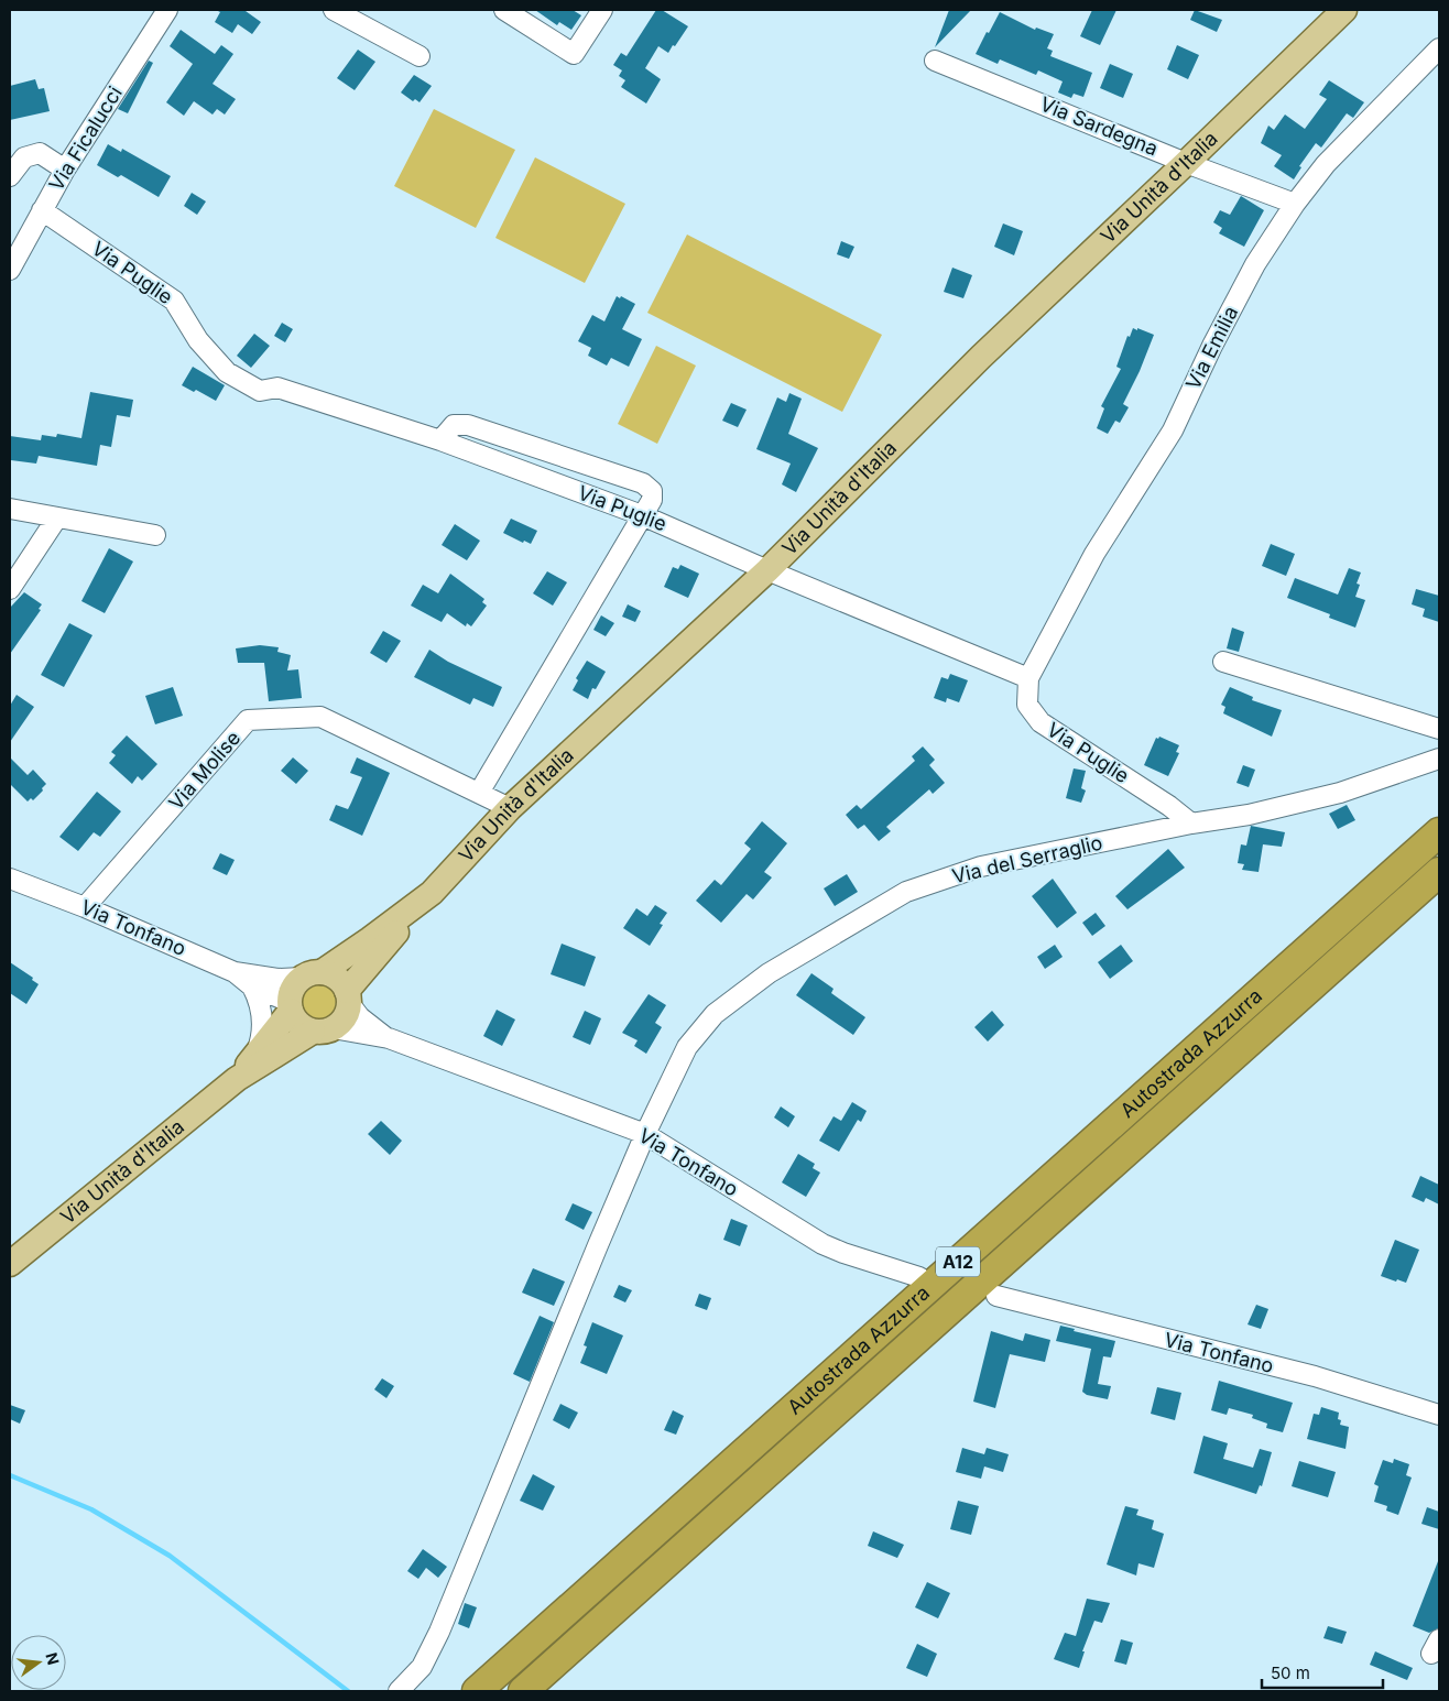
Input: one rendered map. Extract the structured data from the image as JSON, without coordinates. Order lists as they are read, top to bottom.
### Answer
{
  "streets": {
    "highway": ["Autostrada Azzurra", "A12"],
    "main road": ["Via Unità d'Italia"],
    "street": [
      "Via Sardegna",
      "Via Ficalucci",
      "Via Puglie",
      "Via Emilia",
      "Via Molise",
      "Via del Serraglio",
      "Via Tonfano"
    ]
  },
  "crossings": [
    ["Via Sardegna", "Via Unità d'Italia"],
    ["Via Sardegna", "Via Emilia"],
    ["Via Ficalucci", "Via Puglie"],
    ["Via Unità d'Italia", "Via Puglie"],
    ["Via Unità d'Italia", "Via Molise"],
    ["Via Unità d'Italia", "Via Tonfano"],
    ["Via Puglie", "Via Emilia"],
    ["Via Puglie", "Via del Serraglio"],
    ["Via Molise", "Via Tonfano"],
    ["Via del Serraglio", "Via Tonfano"]
  ],
  "scale_bar": "50 m",
  "north": "right"
}
